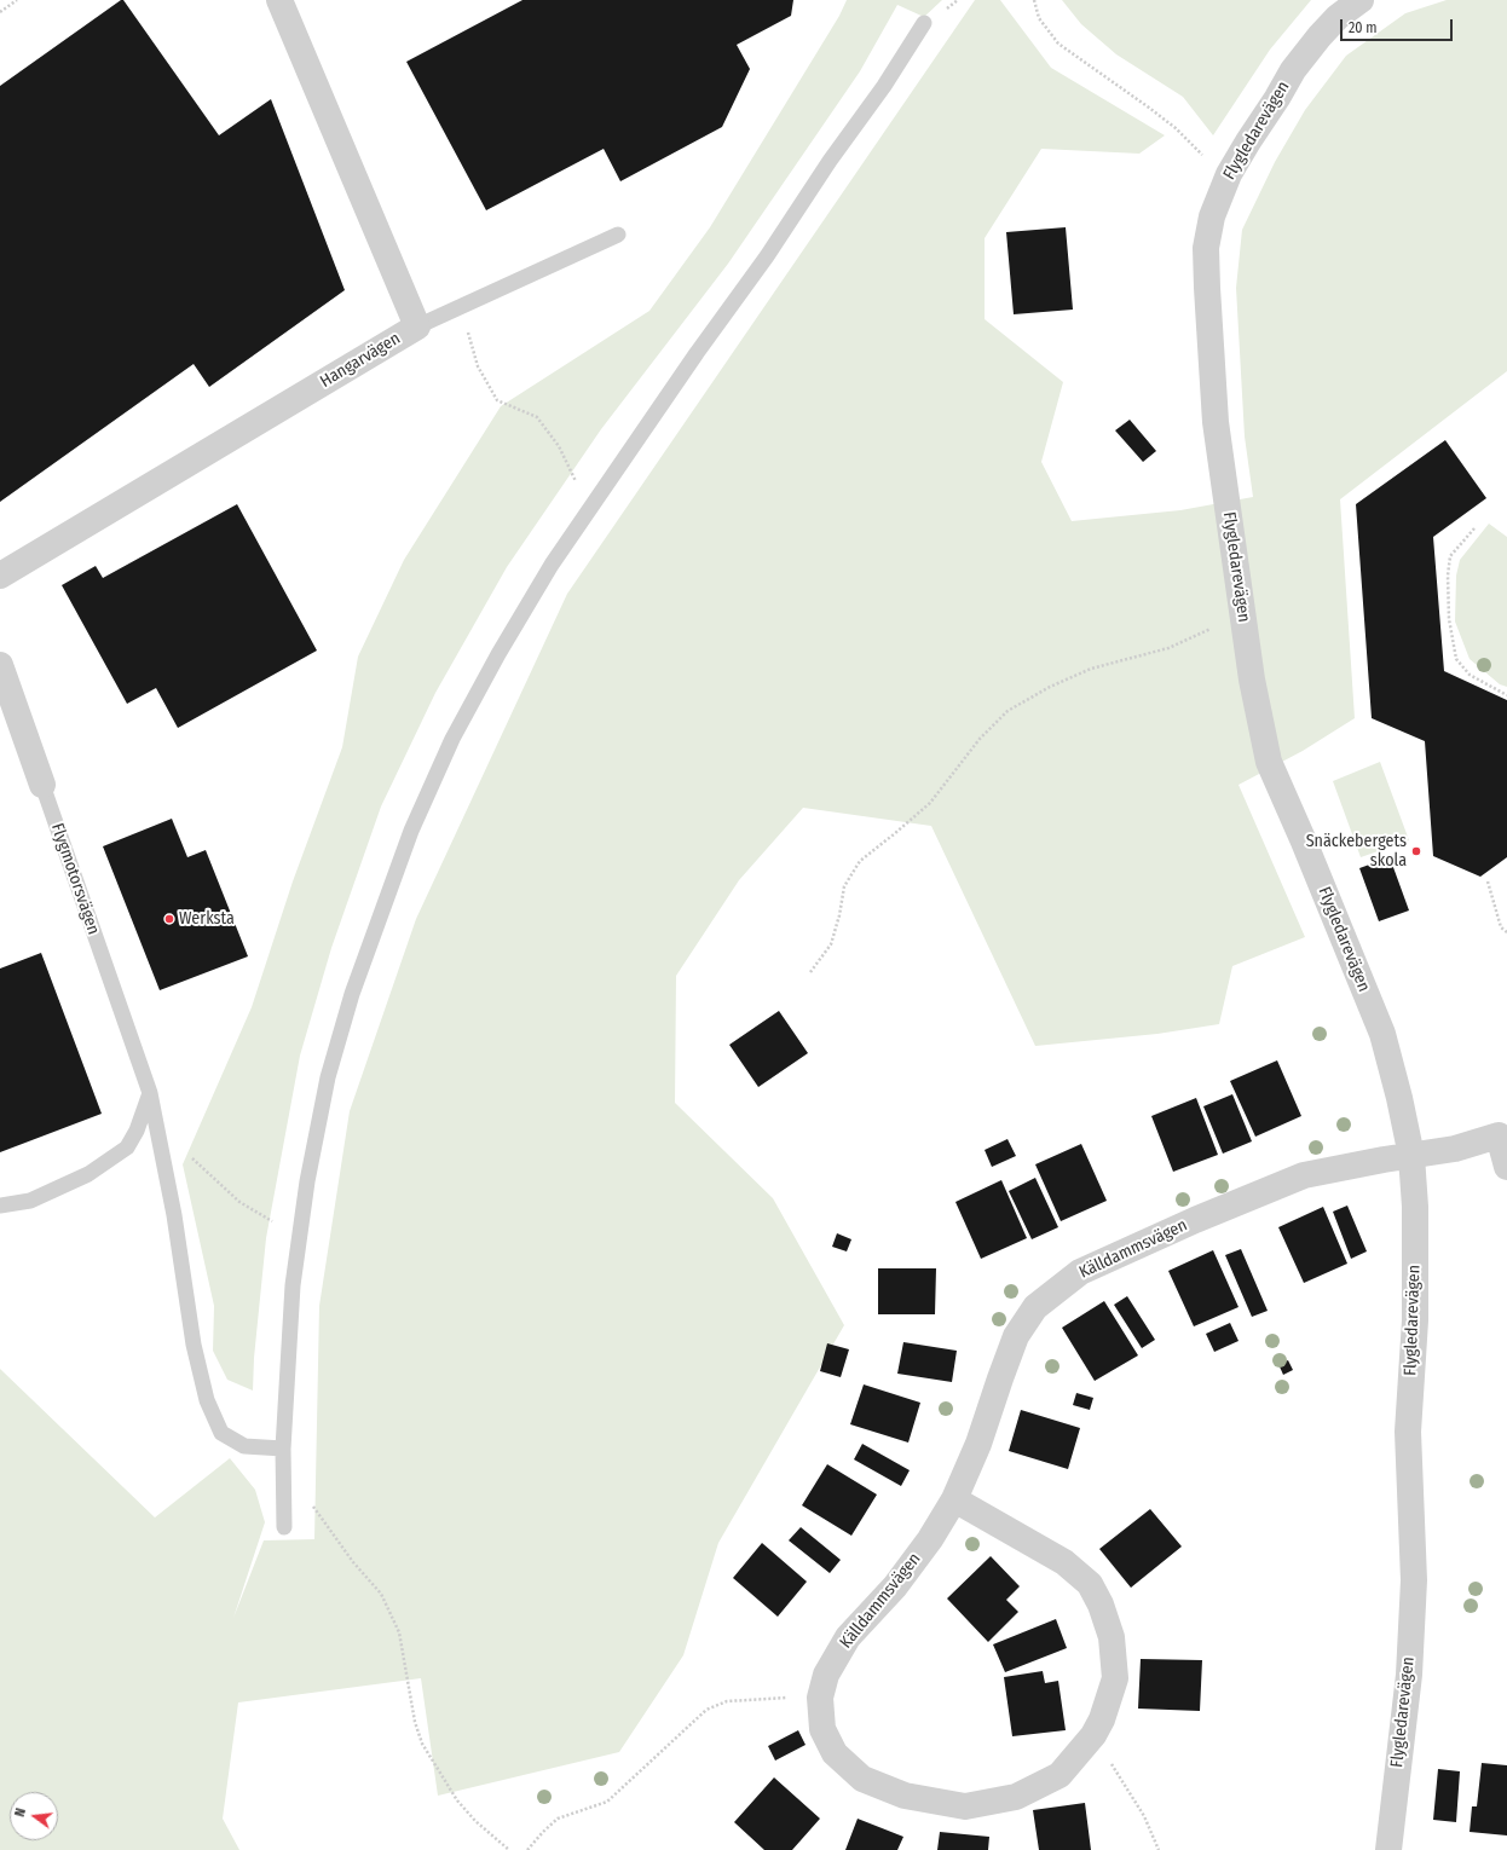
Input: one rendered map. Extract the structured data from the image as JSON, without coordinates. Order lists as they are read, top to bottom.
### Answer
{
  "streets": {
    "street": [
      "Flygledarevägen",
      "Hangarvägen",
      "Flygmotorsvägen",
      "Källdammsvägen"
    ]
  },
  "crossings": [
    ["Flygledarevägen", "Källdammsvägen"]
  ],
  "places": ["Snäckebergets skola", "Werksta"],
  "scale_bar": "20 m",
  "north": "left"
}
